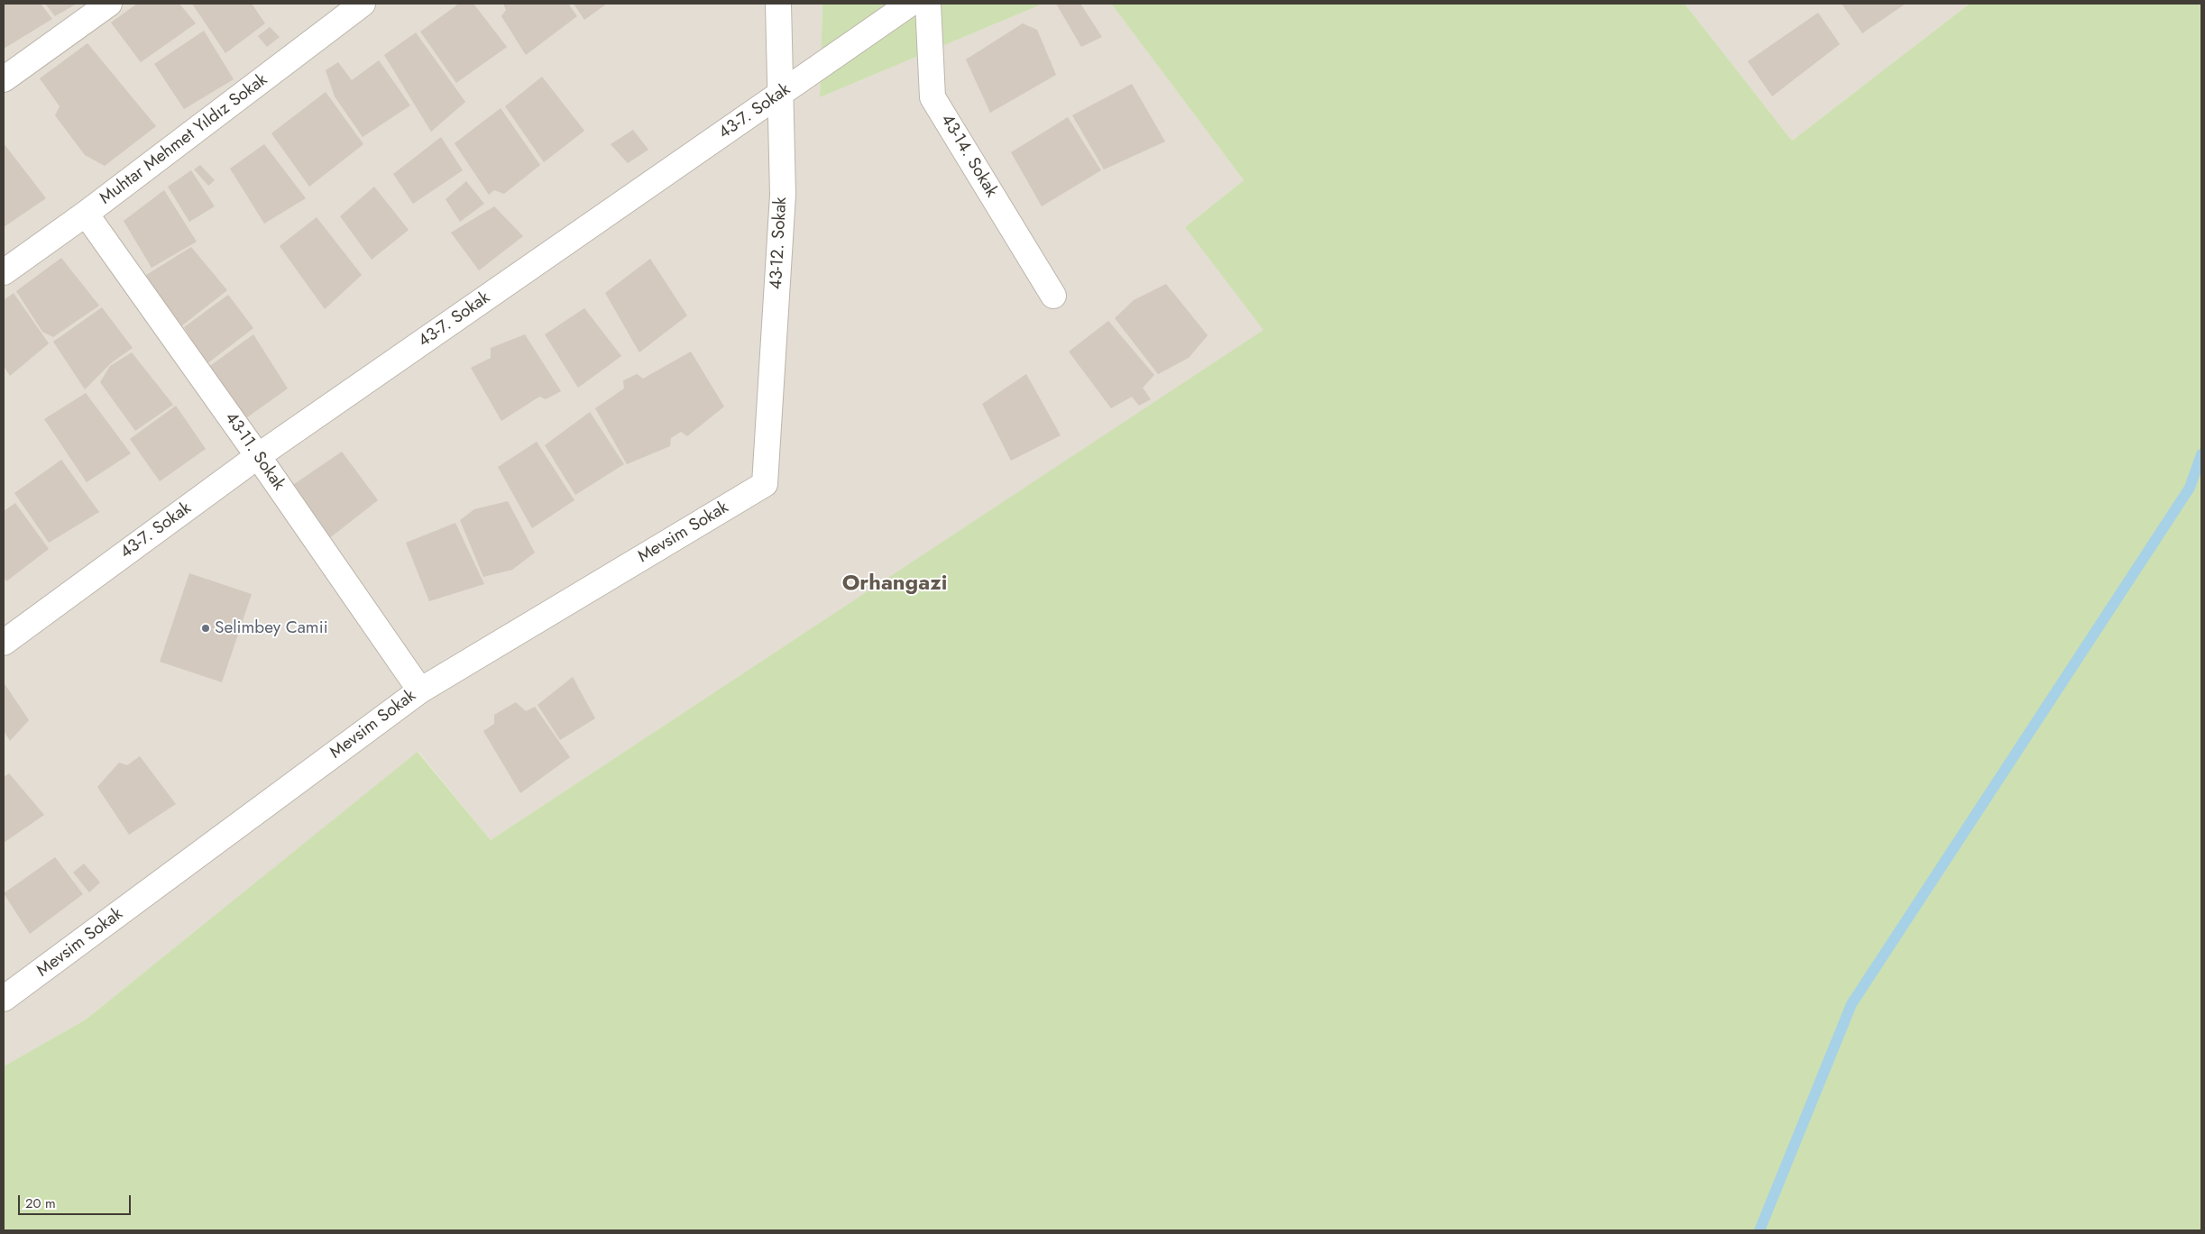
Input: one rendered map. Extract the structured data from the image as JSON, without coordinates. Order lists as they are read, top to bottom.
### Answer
{
  "streets": {
    "street": [
      "43-7. Sokak",
      "Muhtar Mehmet Yıldız Sokak",
      "43-14. Sokak",
      "43-12. Sokak",
      "43-11. Sokak",
      "Mevsim Sokak"
    ]
  },
  "crossings": [
    ["43-7. Sokak", "43-12. Sokak"],
    ["43-7. Sokak", "43-11. Sokak"],
    ["Muhtar Mehmet Yıldız Sokak", "43-11. Sokak"],
    ["43-12. Sokak", "Mevsim Sokak"],
    ["43-11. Sokak", "Mevsim Sokak"]
  ],
  "districts": ["Orhangazi"],
  "places": ["Selimbey Camii"],
  "scale_bar": "20 m"
}
